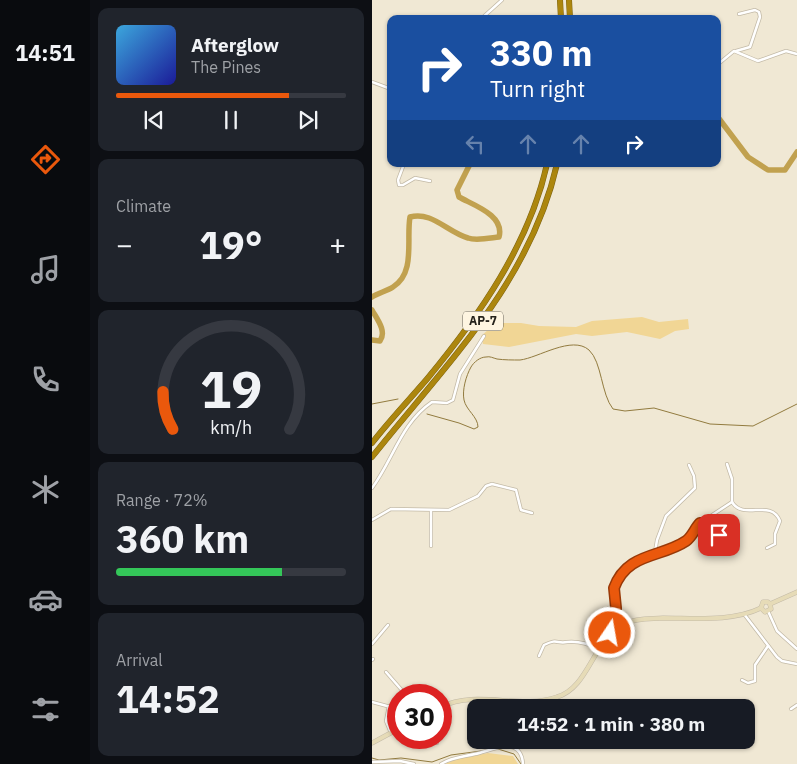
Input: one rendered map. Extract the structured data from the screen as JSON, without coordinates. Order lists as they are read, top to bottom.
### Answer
{
  "streets": {
    "highway": ["AP-7"]
  },
  "page": {
    "tabs": "14:51",
    "turn": ["330 m", "Turn right"],
    "song": ["Afterglow", "The Pines"],
    "tile": [
      "Climate",
      ["Range · 72%", "360 km"],
      ["Arrival", "14:52"]
    ],
    "heat": ["−", "19°", "+"],
    "limit": "30",
    "trip": "14:52 · 1 min · 380 m",
    "gauge": ["19", "km/h"]
  }
}
